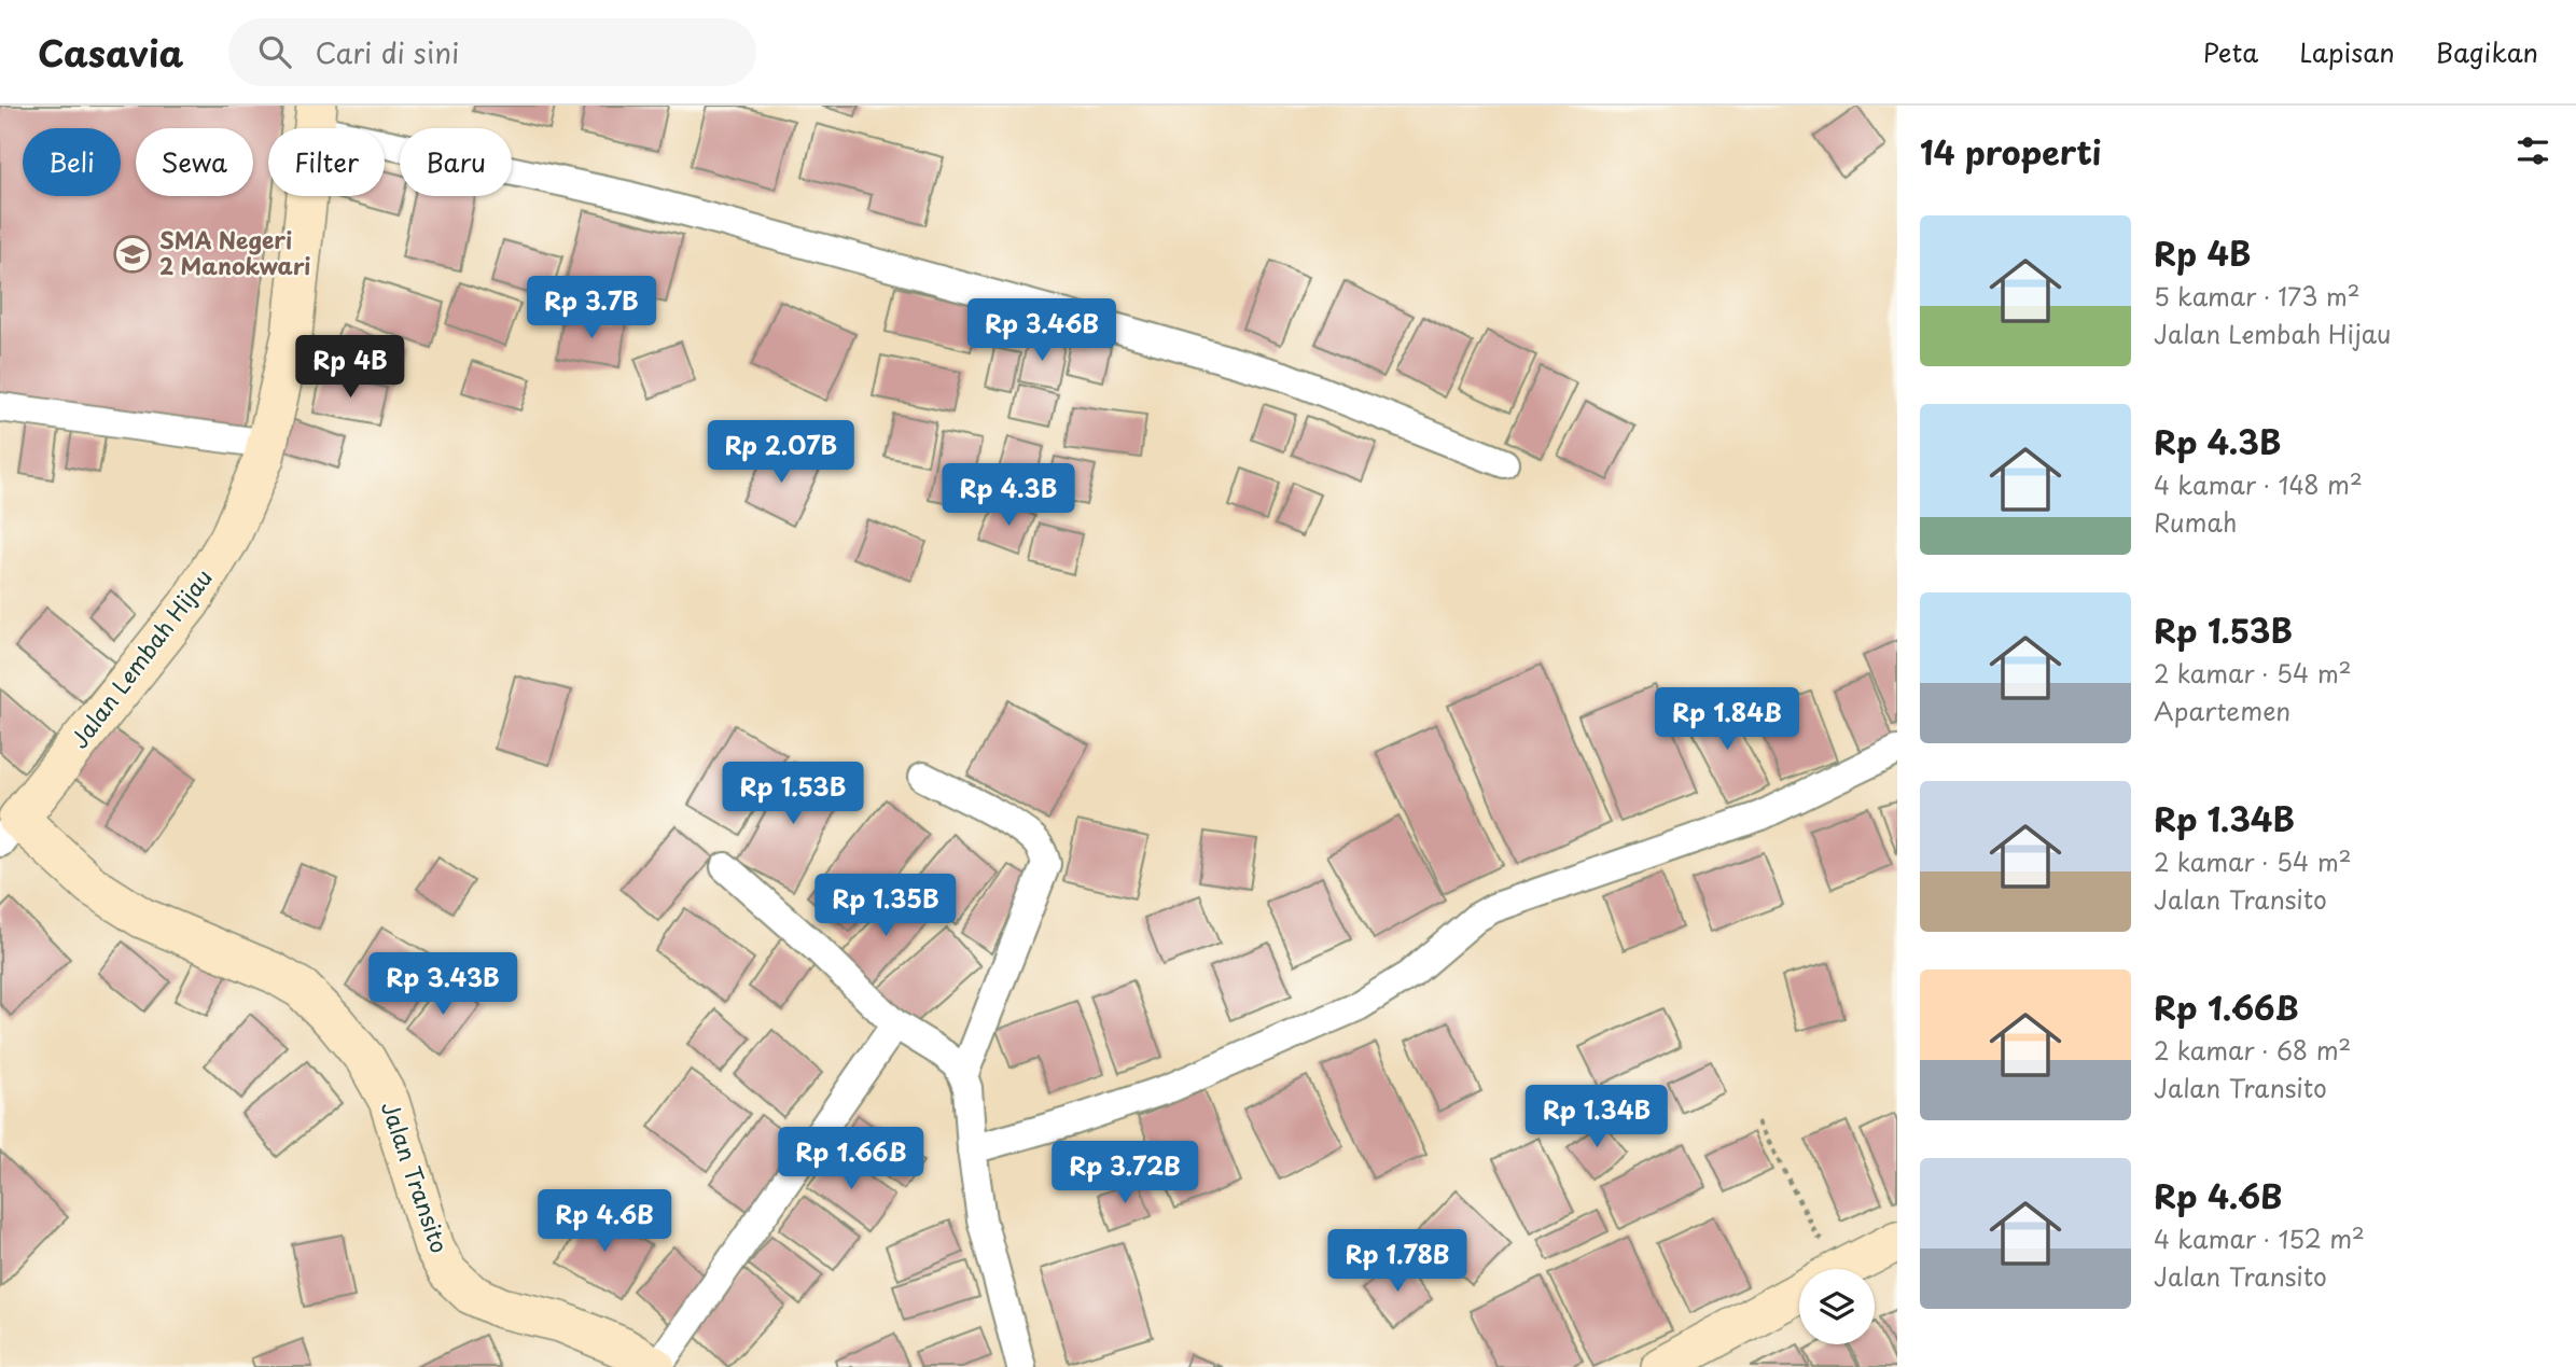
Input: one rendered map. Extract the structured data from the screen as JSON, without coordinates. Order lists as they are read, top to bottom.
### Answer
{
  "streets": {
    "street": ["Jalan Lembah Hijau", "Jalan Transito"]
  },
  "crossings": [
    ["Jalan Lembah Hijau", "Jalan Transito"]
  ],
  "places": {
    "school or university": ["SMA Negeri 2 Manokwari"]
  },
  "page": {
    "header": "Casavia",
    "search": "Cari di sini",
    "nav": ["Peta", "Lapisan", "Bagikan"],
    "heading": "14 properti",
    "chip": [
      "Beli",
      "Sewa",
      "Filter",
      "Baru"
    ],
    "list": [
      {
        "name": "Rp 4B",
        "note": "5 kamar · 173 m² · Jalan Lembah Hijau"
      },
      {
        "name": "Rp 4.3B",
        "note": "4 kamar · 148 m² · Rumah"
      },
      {
        "name": "Rp 1.53B",
        "note": "2 kamar · 54 m² · Apartemen"
      },
      {
        "name": "Rp 1.34B",
        "note": "2 kamar · 54 m² · Jalan Transito"
      },
      {
        "name": "Rp 1.66B",
        "note": "2 kamar · 68 m² · Jalan Transito"
      },
      {
        "name": "Rp 4.6B",
        "note": "4 kamar · 152 m² · Jalan Transito"
      }
    ],
    "price": [
      "Rp 3.7B",
      "Rp 3.46B",
      "Rp 4B",
      "Rp 2.07B",
      "Rp 4.3B",
      "Rp 1.84B",
      "Rp 1.53B",
      "Rp 1.35B",
      "Rp 3.43B",
      "Rp 1.34B",
      "Rp 1.66B",
      "Rp 3.72B",
      "Rp 4.6B",
      "Rp 1.78B"
    ]
  }
}
